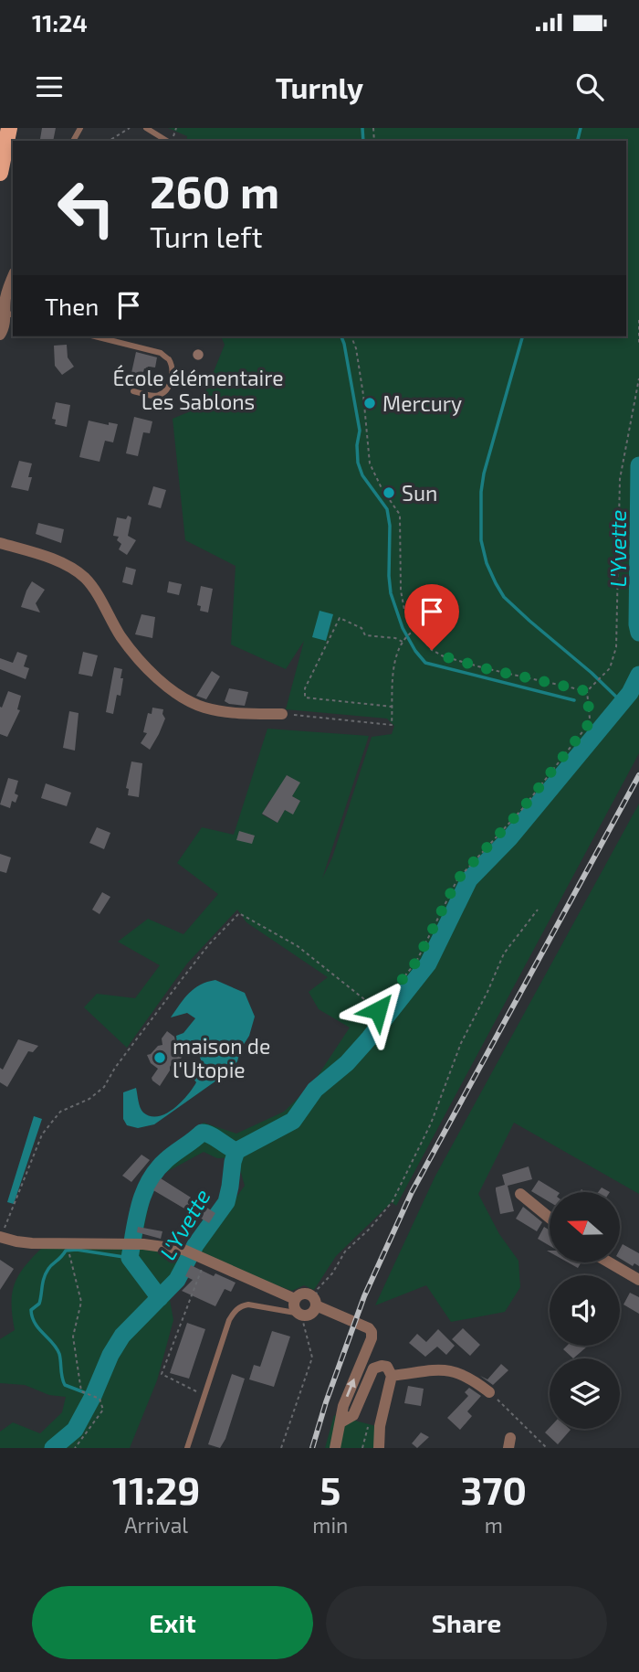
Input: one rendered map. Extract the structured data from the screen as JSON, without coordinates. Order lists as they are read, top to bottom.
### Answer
{
  "water": ["L'Yvette"],
  "places": [
    "École élémentaire Les Sablons",
    "Mercury",
    "Sun",
    "maison de l'Utopie"
  ],
  "north": "left",
  "page": {
    "status": "11:24",
    "header": "Turnly",
    "turn": ["260 m", "Turn left"],
    "then": "Then",
    "eta": [
      "11:29",
      "Arrival",
      "5",
      "min",
      "370",
      "m"
    ],
    "buttons": ["Exit", "Share"]
  }
}
